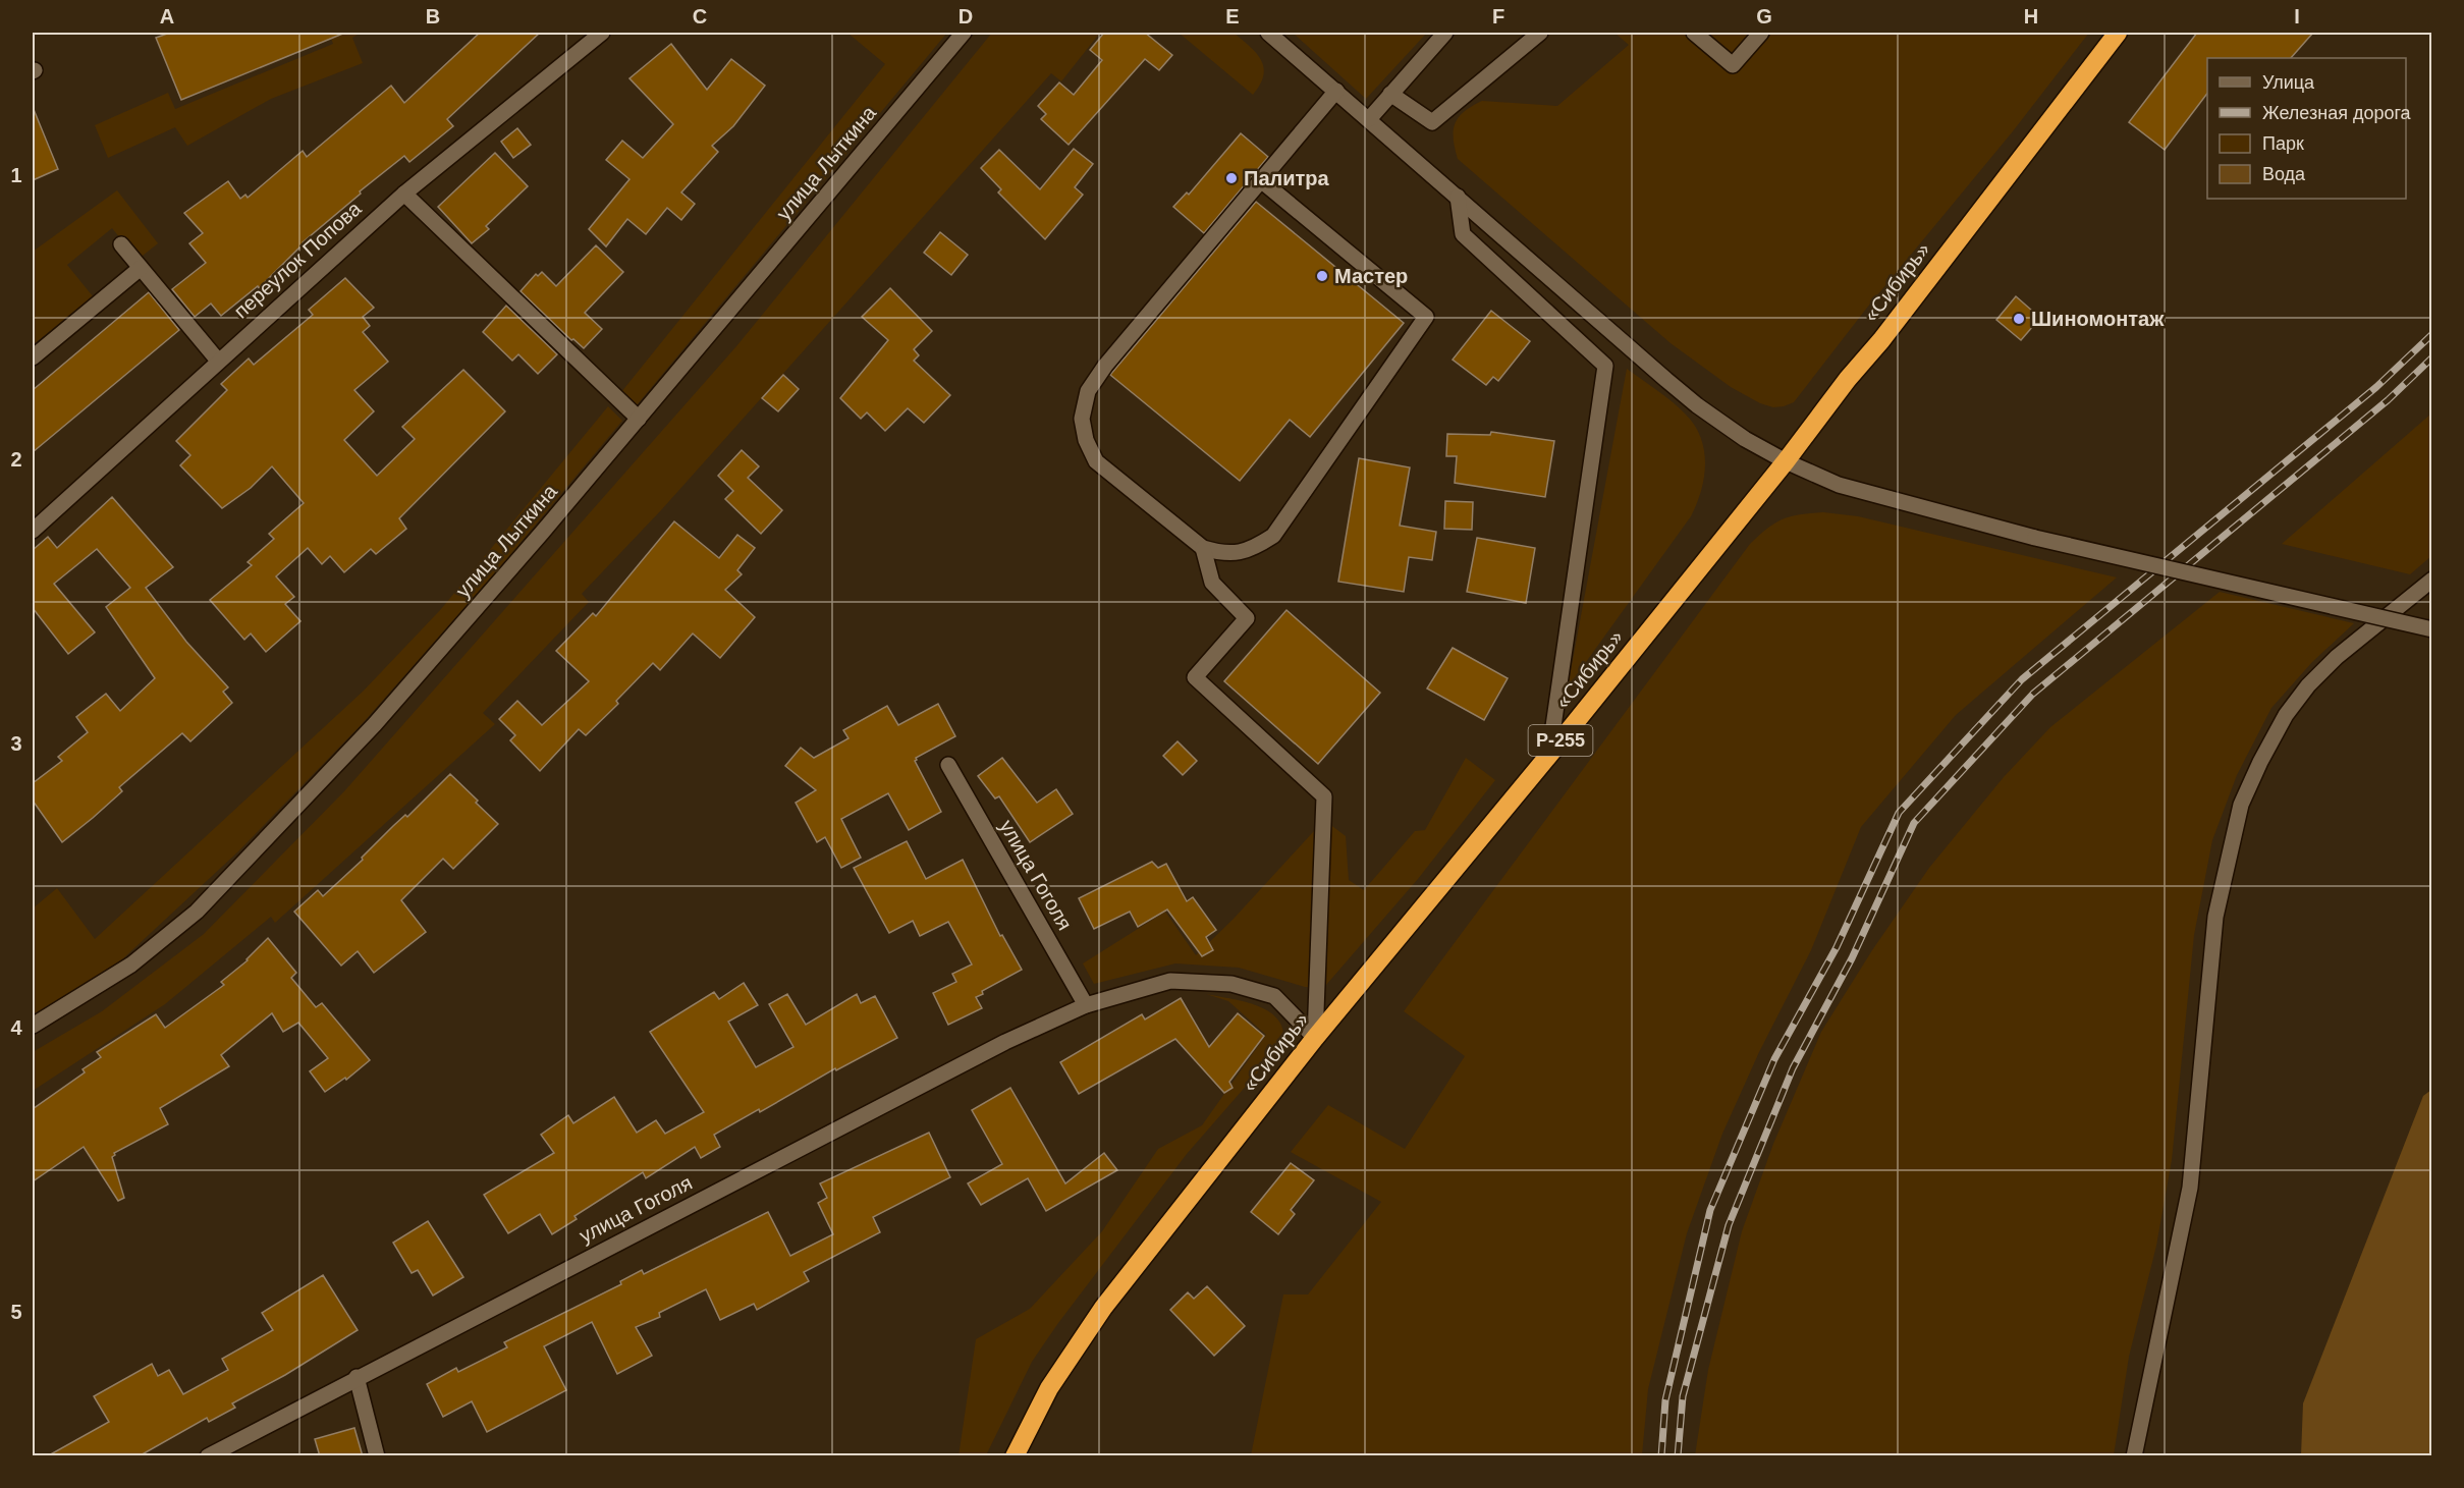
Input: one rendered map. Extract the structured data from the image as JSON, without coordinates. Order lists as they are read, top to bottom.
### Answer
{
  "streets": {
    "highway": ["«Сибирь»", "Р-255"],
    "street": ["улица Лыткина", "переулок Попова", "улица Гоголя"]
  },
  "crossings": [
    ["«Сибирь»", "улица Гоголя"]
  ],
  "places": ["Палитра", "Мастер", "Шиномонтаж"],
  "legend": [
    "Улица",
    "Железная дорога",
    "Парк",
    "Вода"
  ],
  "grid": {
    "columns": [
      "A",
      "B",
      "C",
      "D",
      "E",
      "F",
      "G",
      "H",
      "I"
    ],
    "rows": [
      "1",
      "2",
      "3",
      "4",
      "5"
    ]
  }
}
